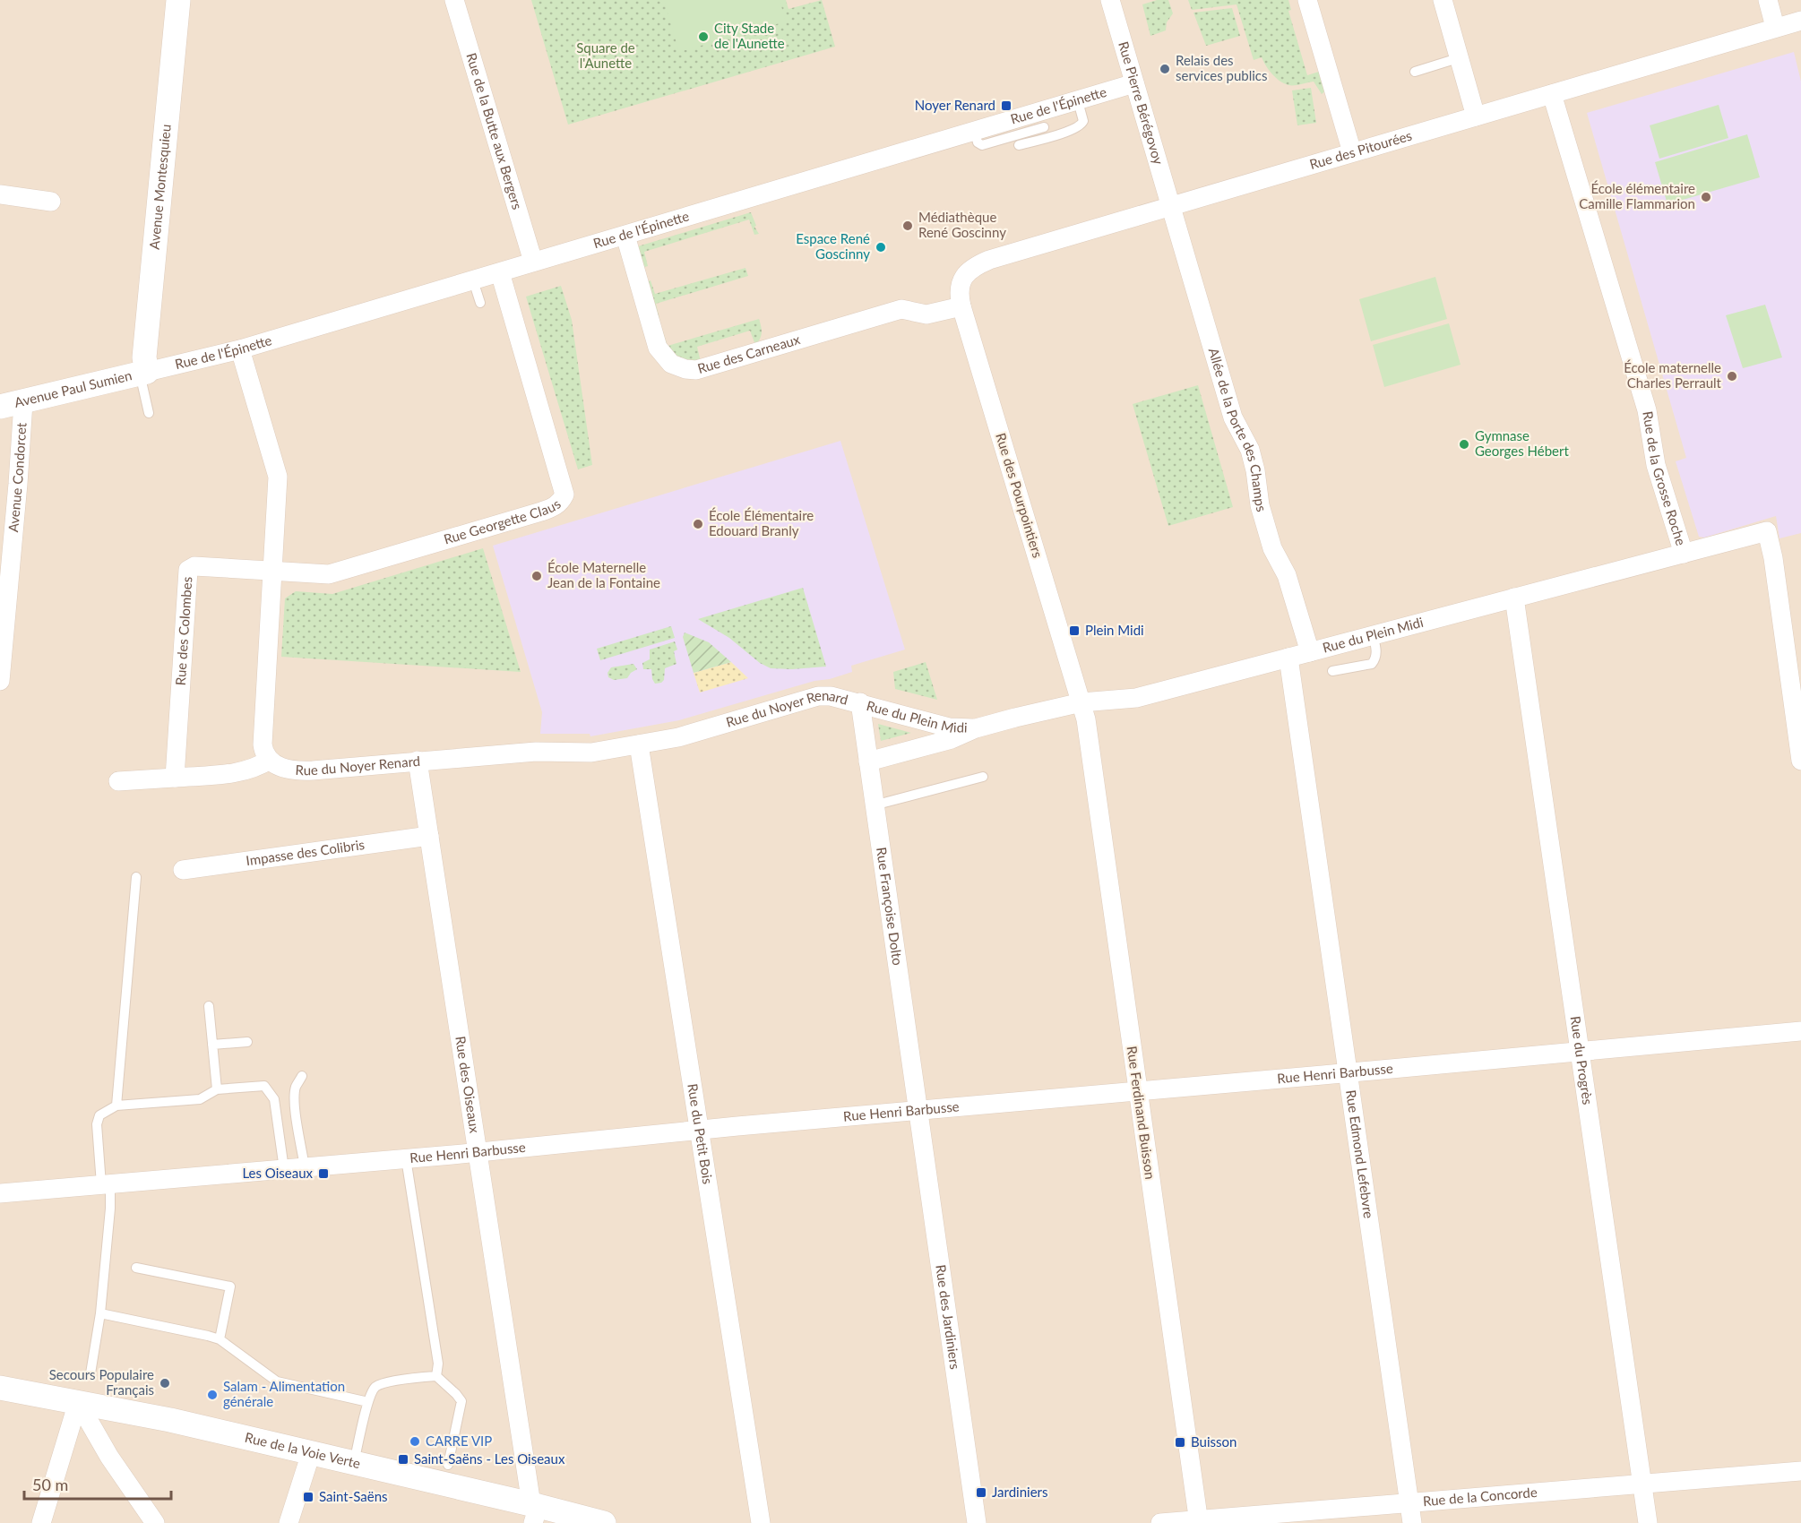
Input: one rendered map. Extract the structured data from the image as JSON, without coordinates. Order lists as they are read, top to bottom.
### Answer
{
  "streets": {
    "street": [
      "Rue Pierre Bérégovoy",
      "Rue de l'Épinette",
      "Rue de la Butte aux Bergers",
      "Rue des Pitourées",
      "Avenue Montesquieu",
      "Rue des Carneaux",
      "Avenue Paul Sumien",
      "Allée de la Porte des Champs",
      "Avenue Condorcet",
      "Rue de la Grosse Roche",
      "Rue des Pourpointiers",
      "Rue Georgette Claus",
      "Rue des Colombes",
      "Rue du Plein Midi",
      "Rue du Noyer Renard",
      "Impasse des Colibris",
      "Rue Françoise Dolto",
      "Rue du Progrès",
      "Rue Henri Barbusse",
      "Rue des Oiseaux",
      "Rue Ferdinand Buisson",
      "Rue du Petit Bois",
      "Rue Edmond Lefebvre",
      "Rue des Jardiniers",
      "Rue de la Voie Verte",
      "Rue de la Concorde"
    ]
  },
  "crossings": [
    ["Rue Pierre Bérégovoy", "Rue de l'Épinette"],
    ["Rue Pierre Bérégovoy", "Rue des Pitourées"],
    ["Rue Pierre Bérégovoy", "Allée de la Porte des Champs"],
    ["Rue de l'Épinette", "Rue de la Butte aux Bergers"],
    ["Rue de l'Épinette", "Avenue Montesquieu"],
    ["Rue de l'Épinette", "Rue des Carneaux"],
    ["Rue de l'Épinette", "Avenue Paul Sumien"],
    ["Rue de l'Épinette", "Rue Georgette Claus"],
    ["Rue des Pitourées", "Rue des Carneaux"],
    ["Rue des Pitourées", "Allée de la Porte des Champs"],
    ["Rue des Pitourées", "Rue de la Grosse Roche"],
    ["Rue des Pitourées", "Rue des Pourpointiers"],
    ["Avenue Montesquieu", "Avenue Paul Sumien"],
    ["Rue des Carneaux", "Rue des Pourpointiers"],
    ["Avenue Paul Sumien", "Avenue Condorcet"],
    ["Allée de la Porte des Champs", "Rue du Plein Midi"],
    ["Rue de la Grosse Roche", "Rue du Plein Midi"],
    ["Rue des Pourpointiers", "Rue du Plein Midi"],
    ["Rue des Pourpointiers", "Rue Ferdinand Buisson"],
    ["Rue Georgette Claus", "Rue des Colombes"],
    ["Rue du Plein Midi", "Rue du Noyer Renard"],
    ["Rue du Plein Midi", "Rue Françoise Dolto"],
    ["Rue du Plein Midi", "Rue du Progrès"],
    ["Rue du Plein Midi", "Rue Ferdinand Buisson"],
    ["Rue du Plein Midi", "Rue Edmond Lefebvre"],
    ["Rue du Noyer Renard", "Rue Françoise Dolto"],
    ["Rue du Noyer Renard", "Rue des Oiseaux"],
    ["Rue du Noyer Renard", "Rue du Petit Bois"],
    ["Impasse des Colibris", "Rue des Oiseaux"],
    ["Rue Françoise Dolto", "Rue Henri Barbusse"],
    ["Rue Françoise Dolto", "Rue des Jardiniers"],
    ["Rue du Progrès", "Rue Henri Barbusse"],
    ["Rue du Progrès", "Rue de la Concorde"],
    ["Rue Henri Barbusse", "Rue des Oiseaux"],
    ["Rue Henri Barbusse", "Rue Ferdinand Buisson"],
    ["Rue Henri Barbusse", "Rue du Petit Bois"],
    ["Rue Henri Barbusse", "Rue Edmond Lefebvre"],
    ["Rue Henri Barbusse", "Rue des Jardiniers"],
    ["Rue des Oiseaux", "Rue de la Voie Verte"],
    ["Rue Ferdinand Buisson", "Rue de la Concorde"],
    ["Rue Edmond Lefebvre", "Rue de la Concorde"]
  ],
  "parks": ["Square de l'Aunette"],
  "places": {
    "other": [
      "City Stade de l'Aunette",
      "Relais des services publics",
      "École élémentaire Camille Flammarion",
      "Médiathèque René Goscinny",
      "Espace René Goscinny",
      "École maternelle Charles Perrault",
      "Gymnase Georges Hébert",
      "École Élémentaire Edouard Branly",
      "École Maternelle Jean de la Fontaine",
      "Secours Populaire Français",
      "Salam - Alimentation générale",
      "CARRE VIP"
    ],
    "transit": [
      "Noyer Renard",
      "Plein Midi",
      "Les Oiseaux",
      "Buisson",
      "Saint-Saëns - Les Oiseaux",
      "Jardiniers",
      "Saint-Saëns"
    ]
  },
  "scale_bar": "50 m"
}
